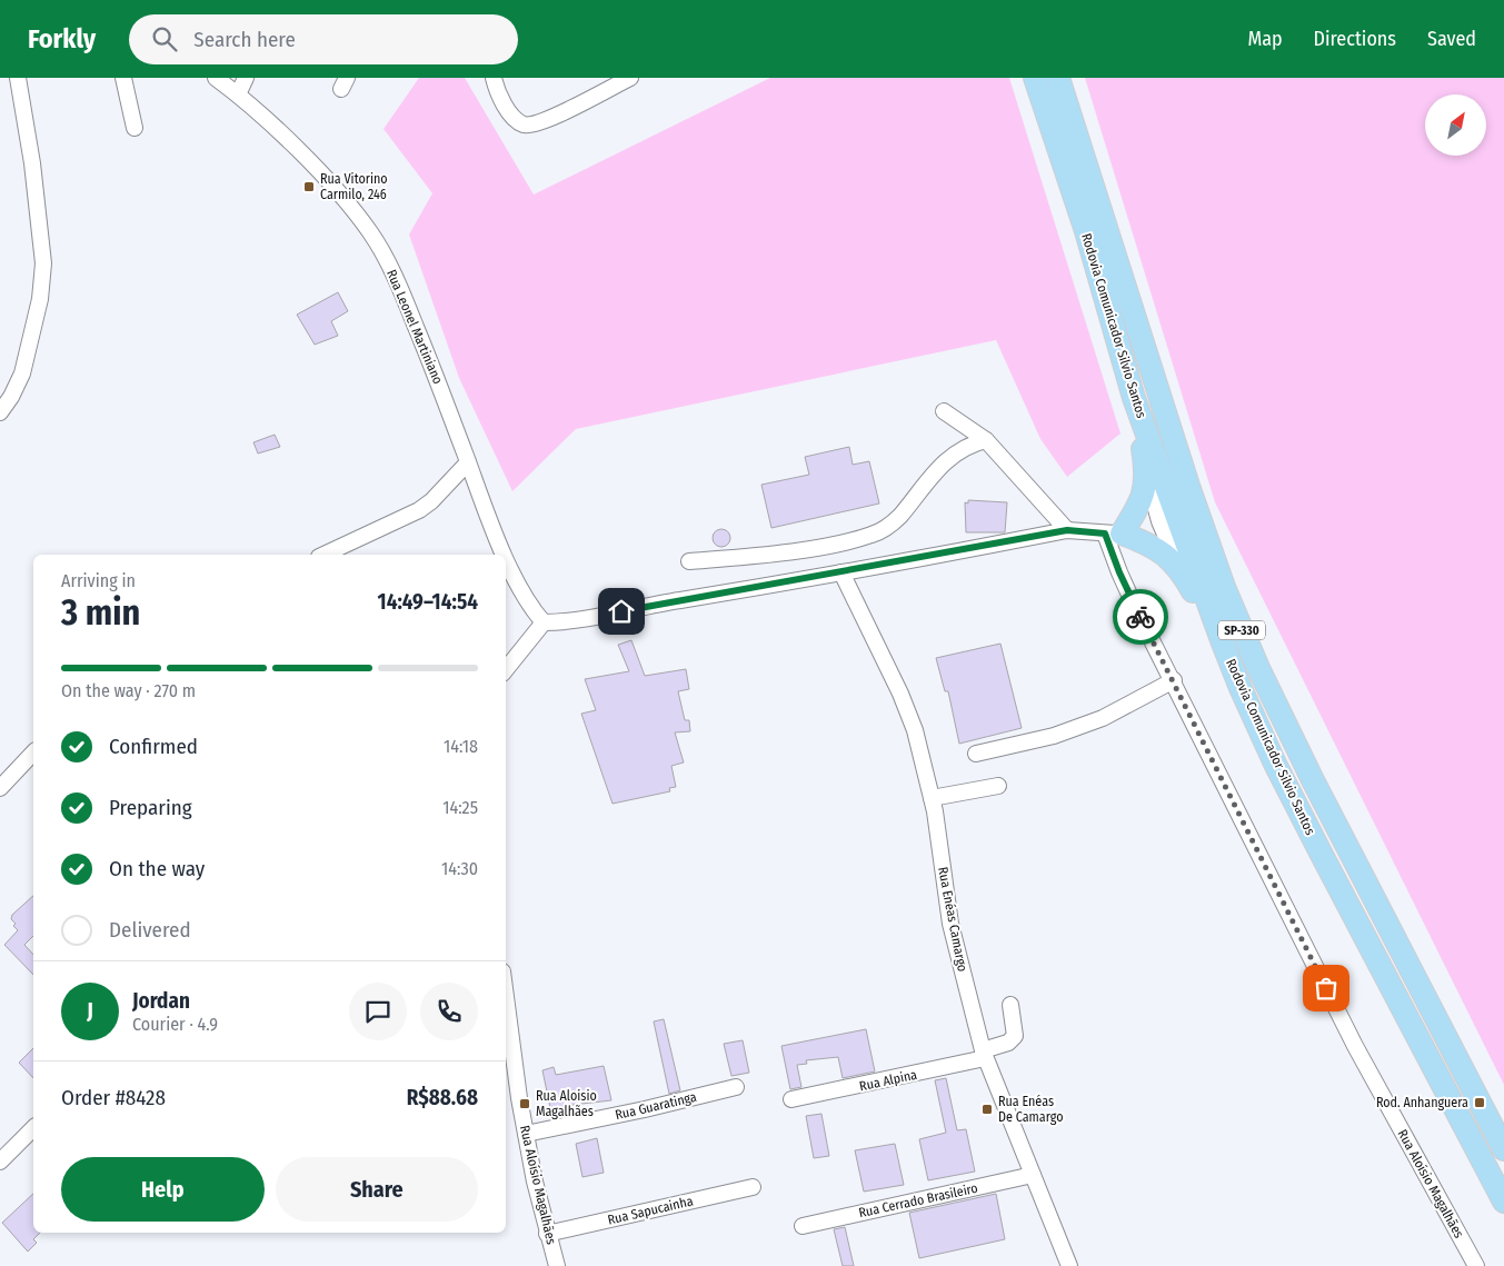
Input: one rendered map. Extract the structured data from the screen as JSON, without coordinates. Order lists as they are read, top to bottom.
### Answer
{
  "streets": {
    "highway": ["Rodovia Comunicador Silvio Santos", "SP-330"],
    "street": [
      "Rua Leonel Martiniano",
      "Rua Enéas Camargo",
      "Rua Alpina",
      "Rua Guaratinga",
      "Rua Aloísio Magalhães",
      "Rua Cerrado Brasileiro",
      "Rua Sapucainha"
    ]
  },
  "crossings": [
    ["Rua Enéas Camargo", "Rua Alpina"],
    ["Rua Enéas Camargo", "Rua Cerrado Brasileiro"],
    ["Rua Guaratinga", "Rua Aloísio Magalhães"],
    ["Rua Aloísio Magalhães", "Rua Sapucainha"]
  ],
  "places": {
    "transit": [
      "Rua Vitorino Carmilo, 246",
      "Rod. Anhanguera",
      "Rua Aloisio Magalhães",
      "Rua Enéas De Camargo"
    ]
  },
  "north": "top right",
  "page": {
    "header": "Forkly",
    "search": "Search here",
    "nav": ["Map", "Directions", "Saved"],
    "heading": ["3 min", "Arriving in", "14:49–14:54"],
    "panel": [
      "Jordan",
      "Courier · 4.9",
      "Order #8428",
      "R$88.68"
    ],
    "bar": "On the way · 270 m",
    "list": [
      ["Confirmed", "14:18"],
      ["Preparing", "14:25"],
      ["On the way", "14:30"],
      "Delivered"
    ],
    "round": "J",
    "buttons": ["Help", "Share"]
  }
}
